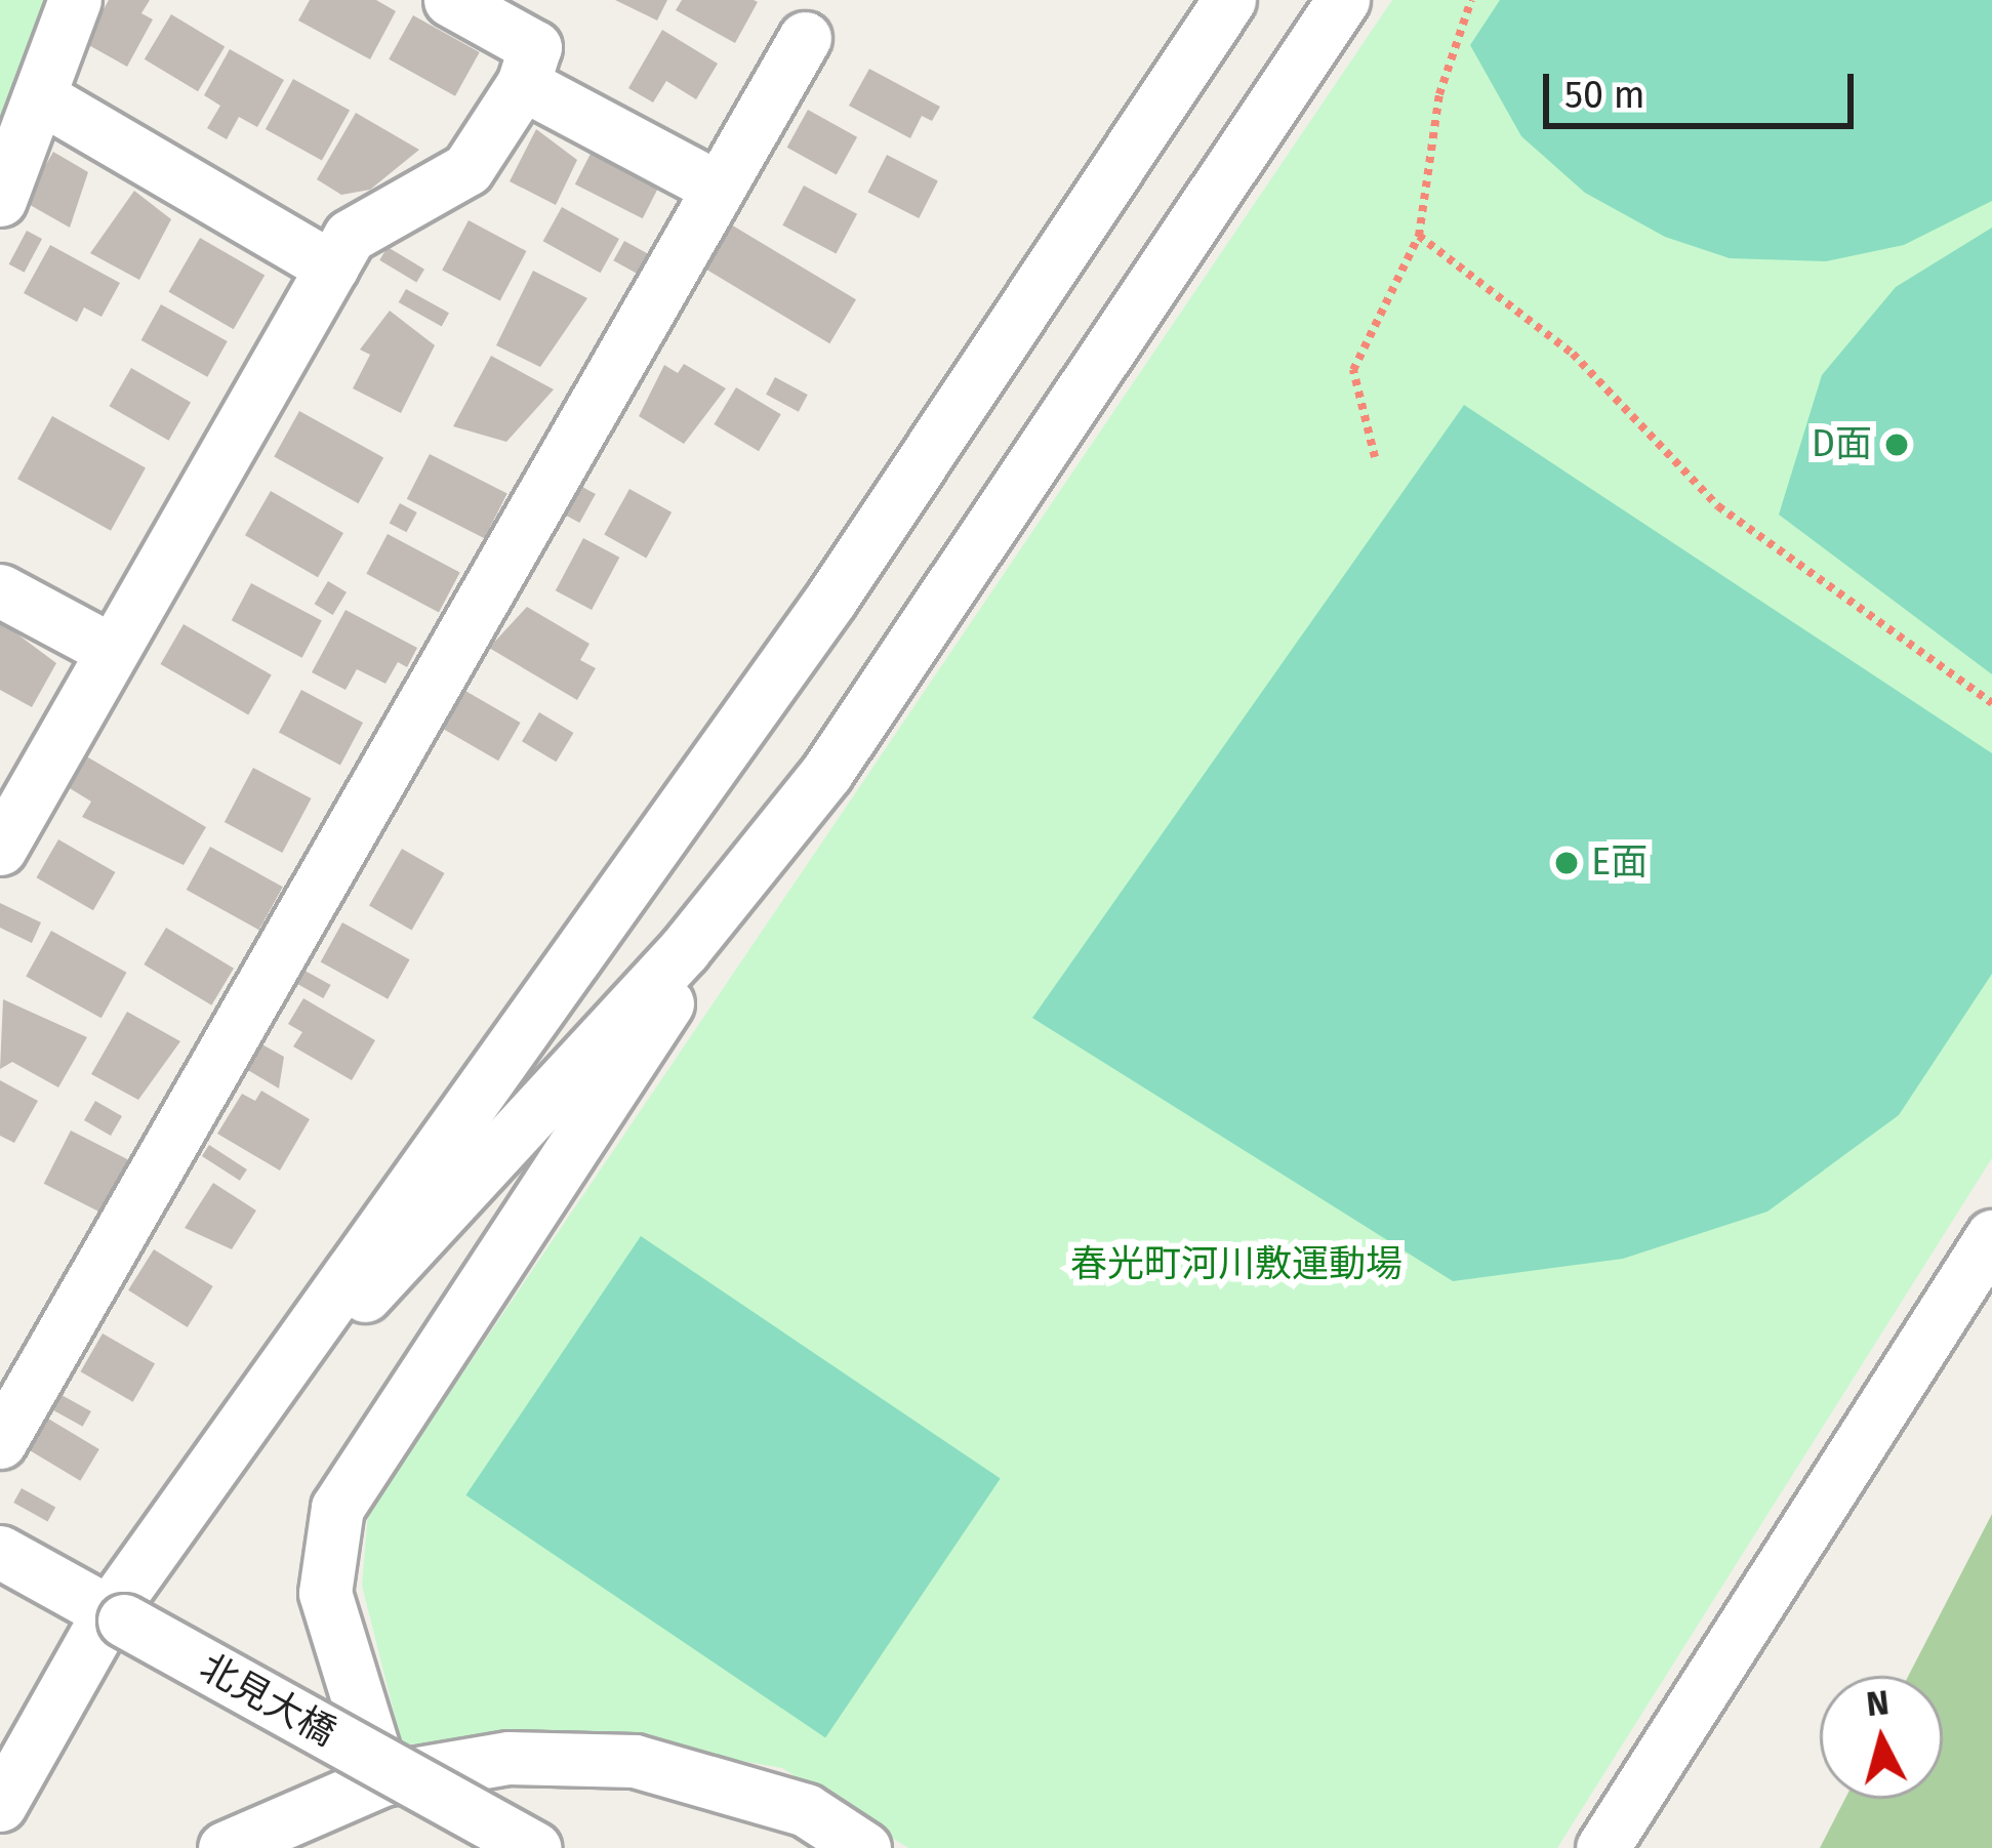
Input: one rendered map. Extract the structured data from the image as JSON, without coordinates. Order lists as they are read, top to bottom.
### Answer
{
  "streets": {
    "street": ["北見大橋"]
  },
  "parks": ["春光町河川敷運動場"],
  "places": ["D面", "E面"],
  "scale_bar": "50 m",
  "north": "top"
}
